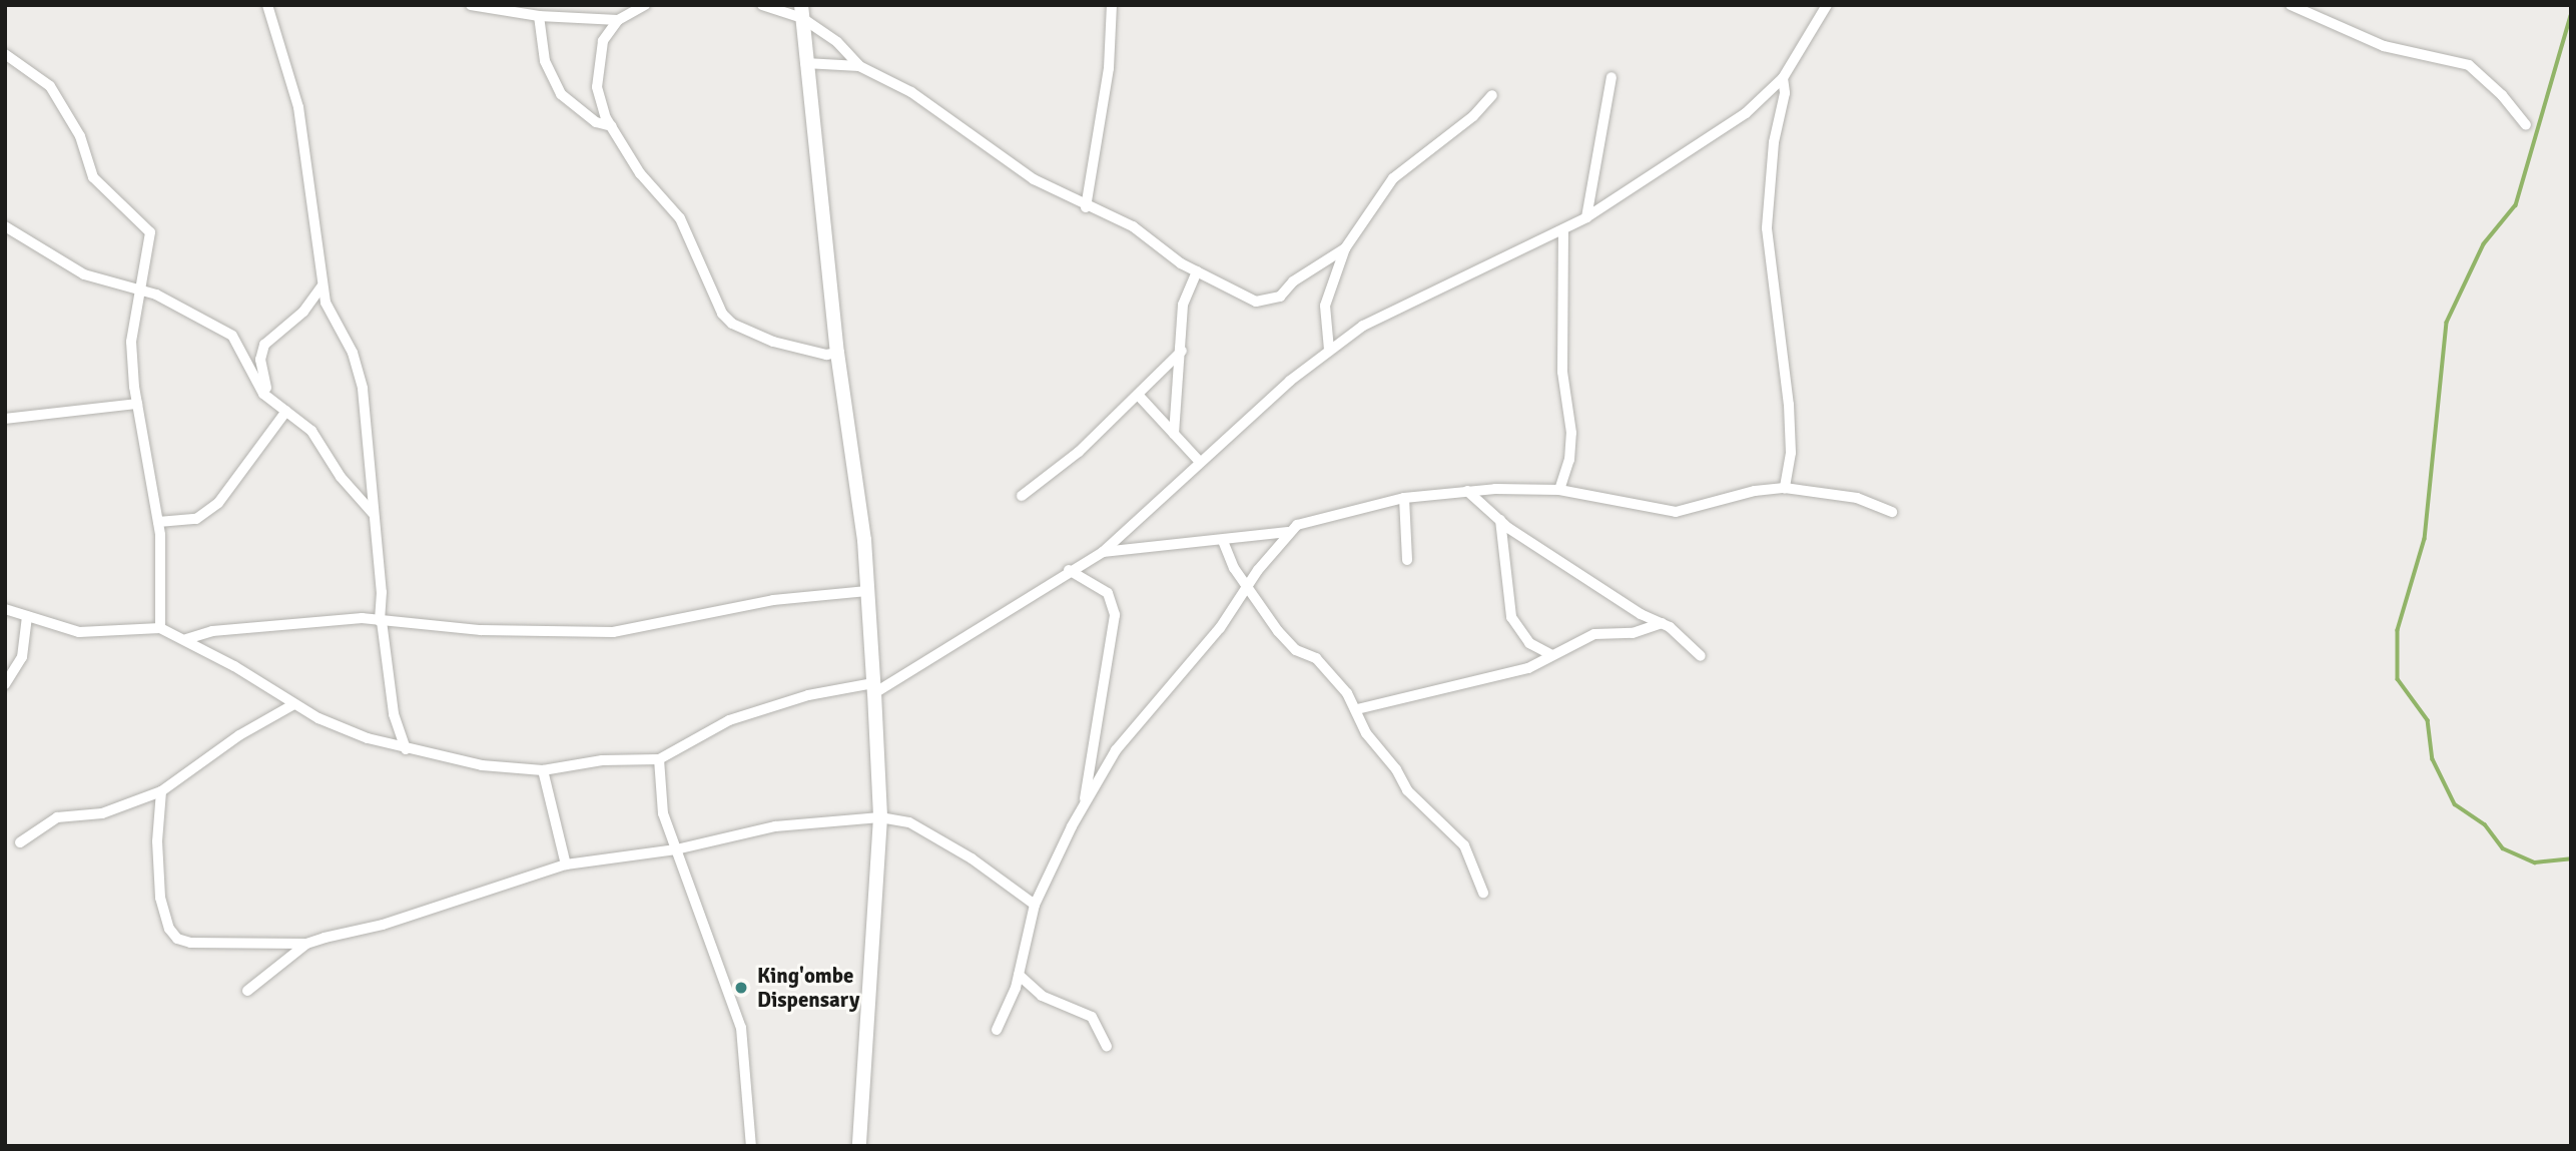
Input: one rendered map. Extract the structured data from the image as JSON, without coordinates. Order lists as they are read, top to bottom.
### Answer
{
  "places": ["King'ombe Dispensary"]
}
